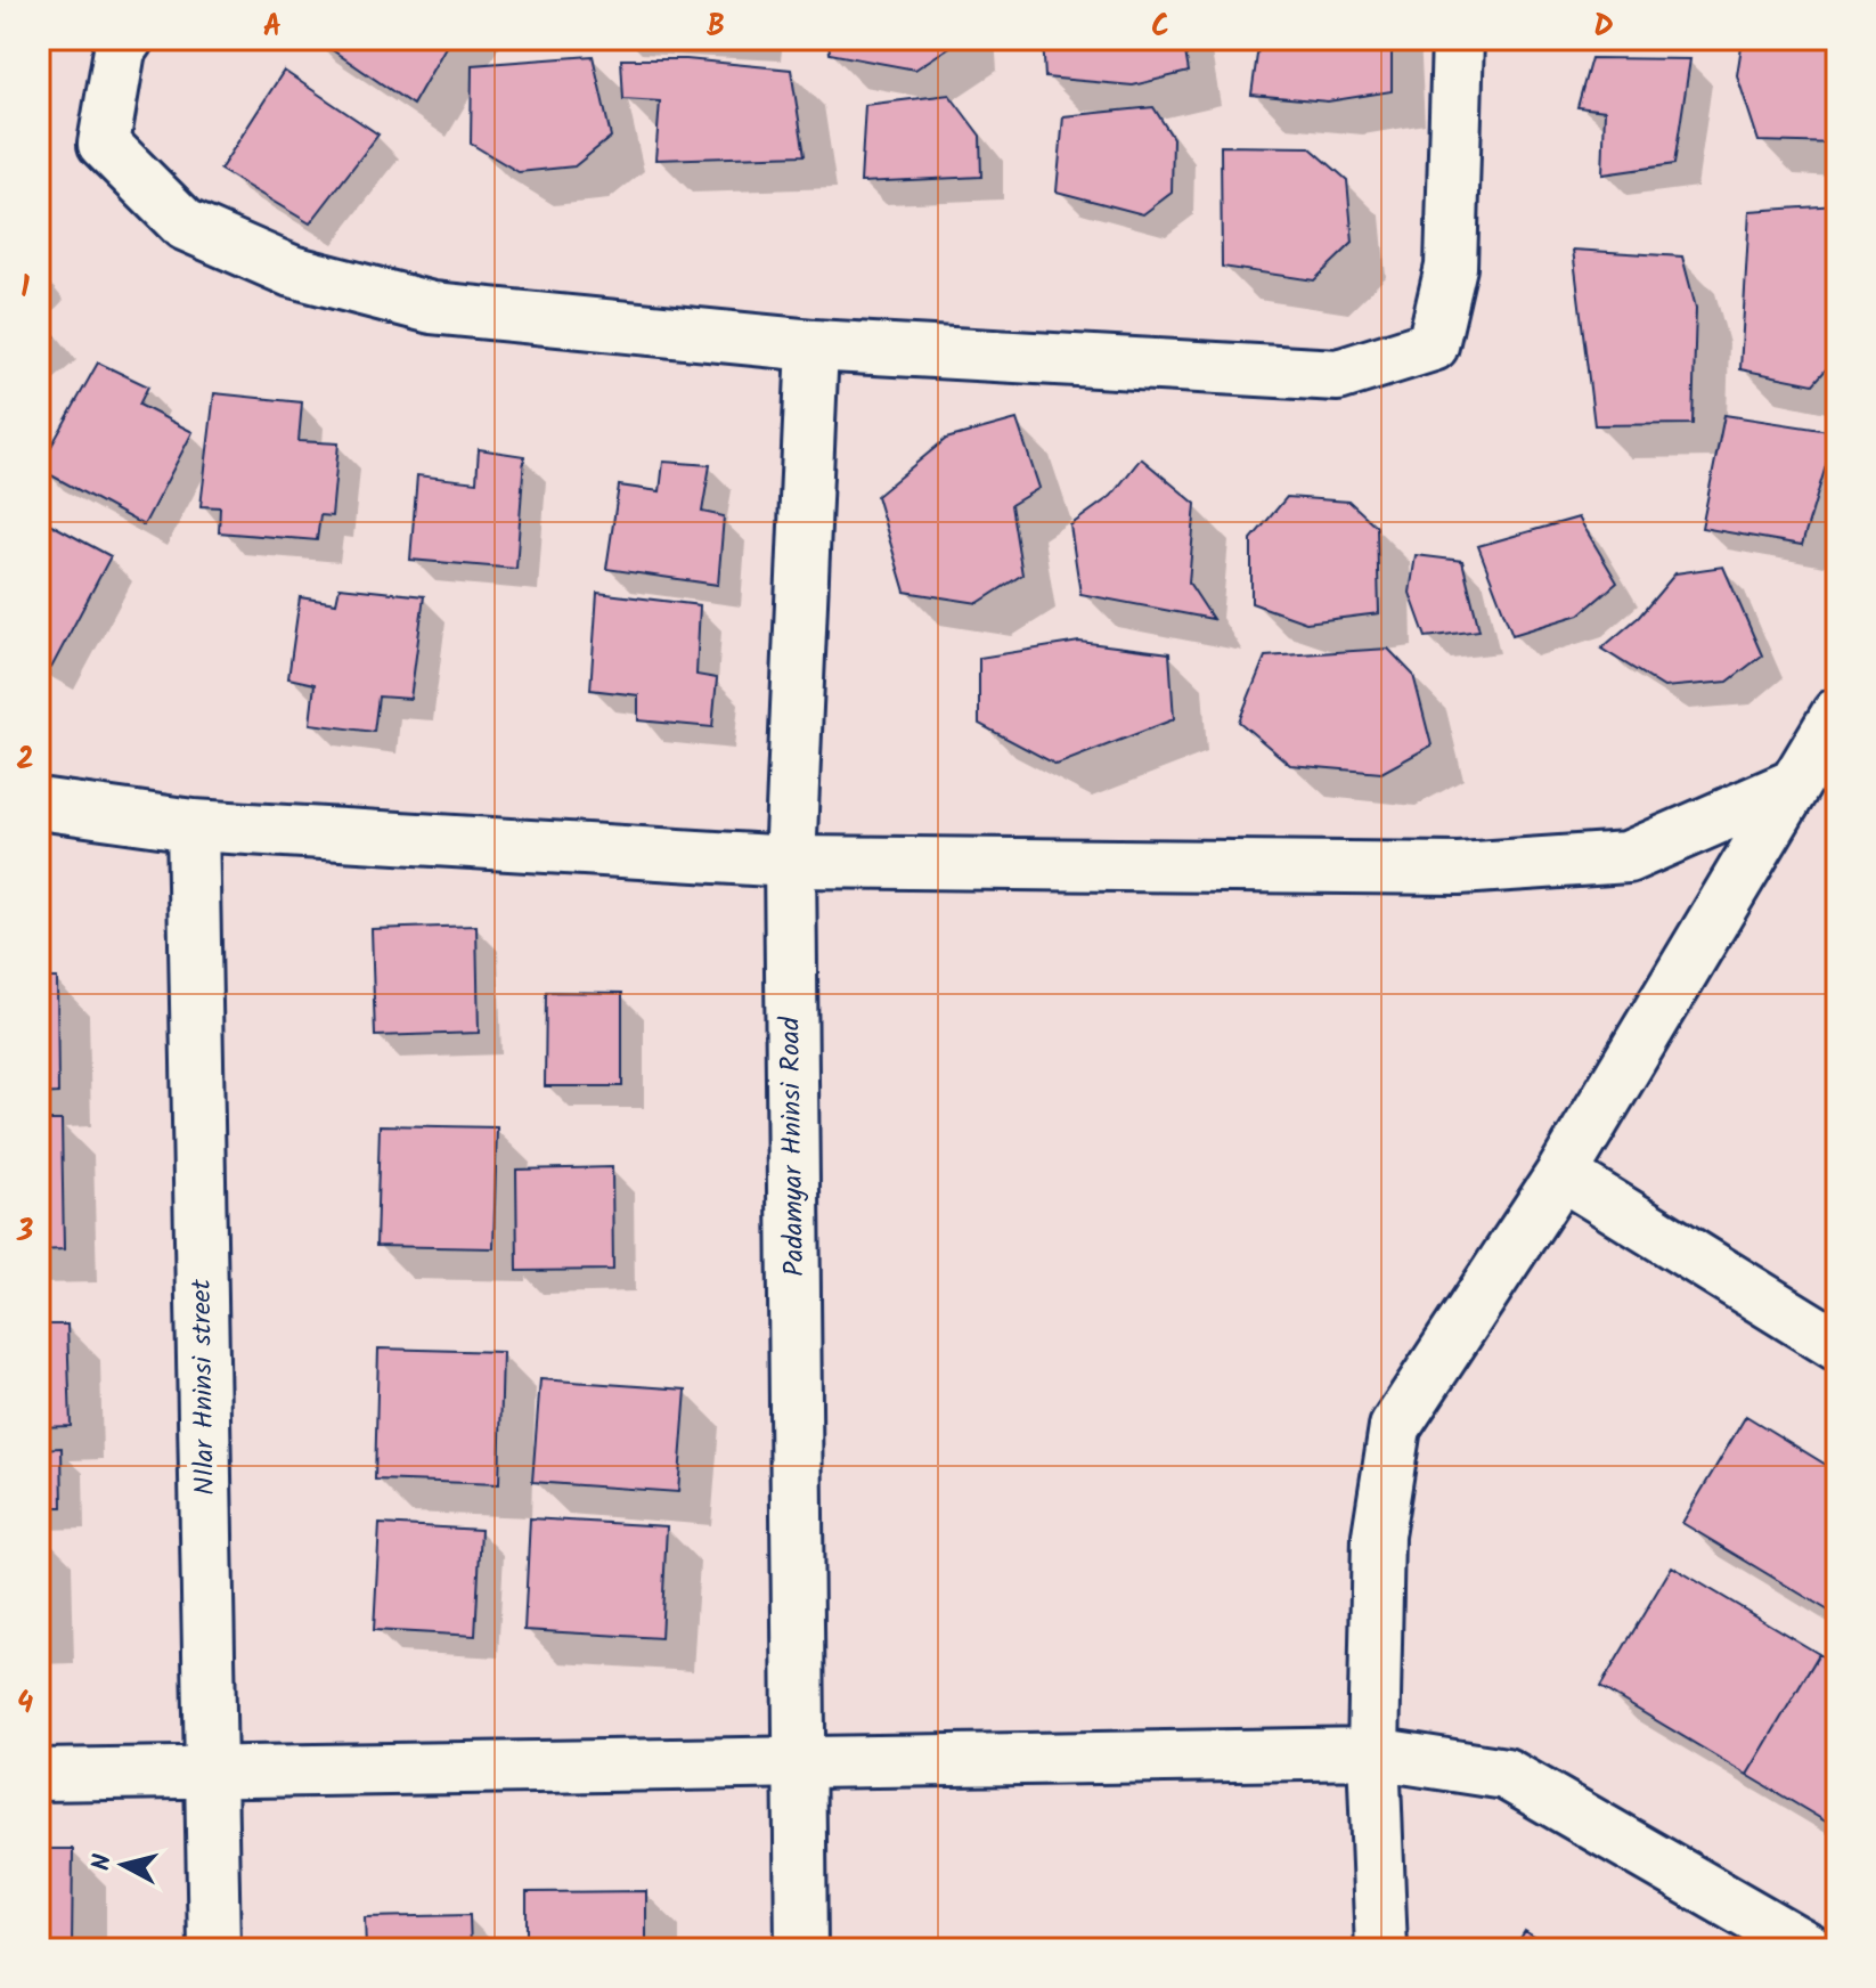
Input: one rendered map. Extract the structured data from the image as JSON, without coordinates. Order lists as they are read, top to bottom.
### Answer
{
  "streets": {
    "street": ["Padamyar Hninsi Road", "NIlar Hninsi street"]
  },
  "north": "left",
  "grid": {
    "columns": [
      "A",
      "B",
      "C",
      "D"
    ],
    "rows": [
      "1",
      "2",
      "3",
      "4"
    ]
  }
}
